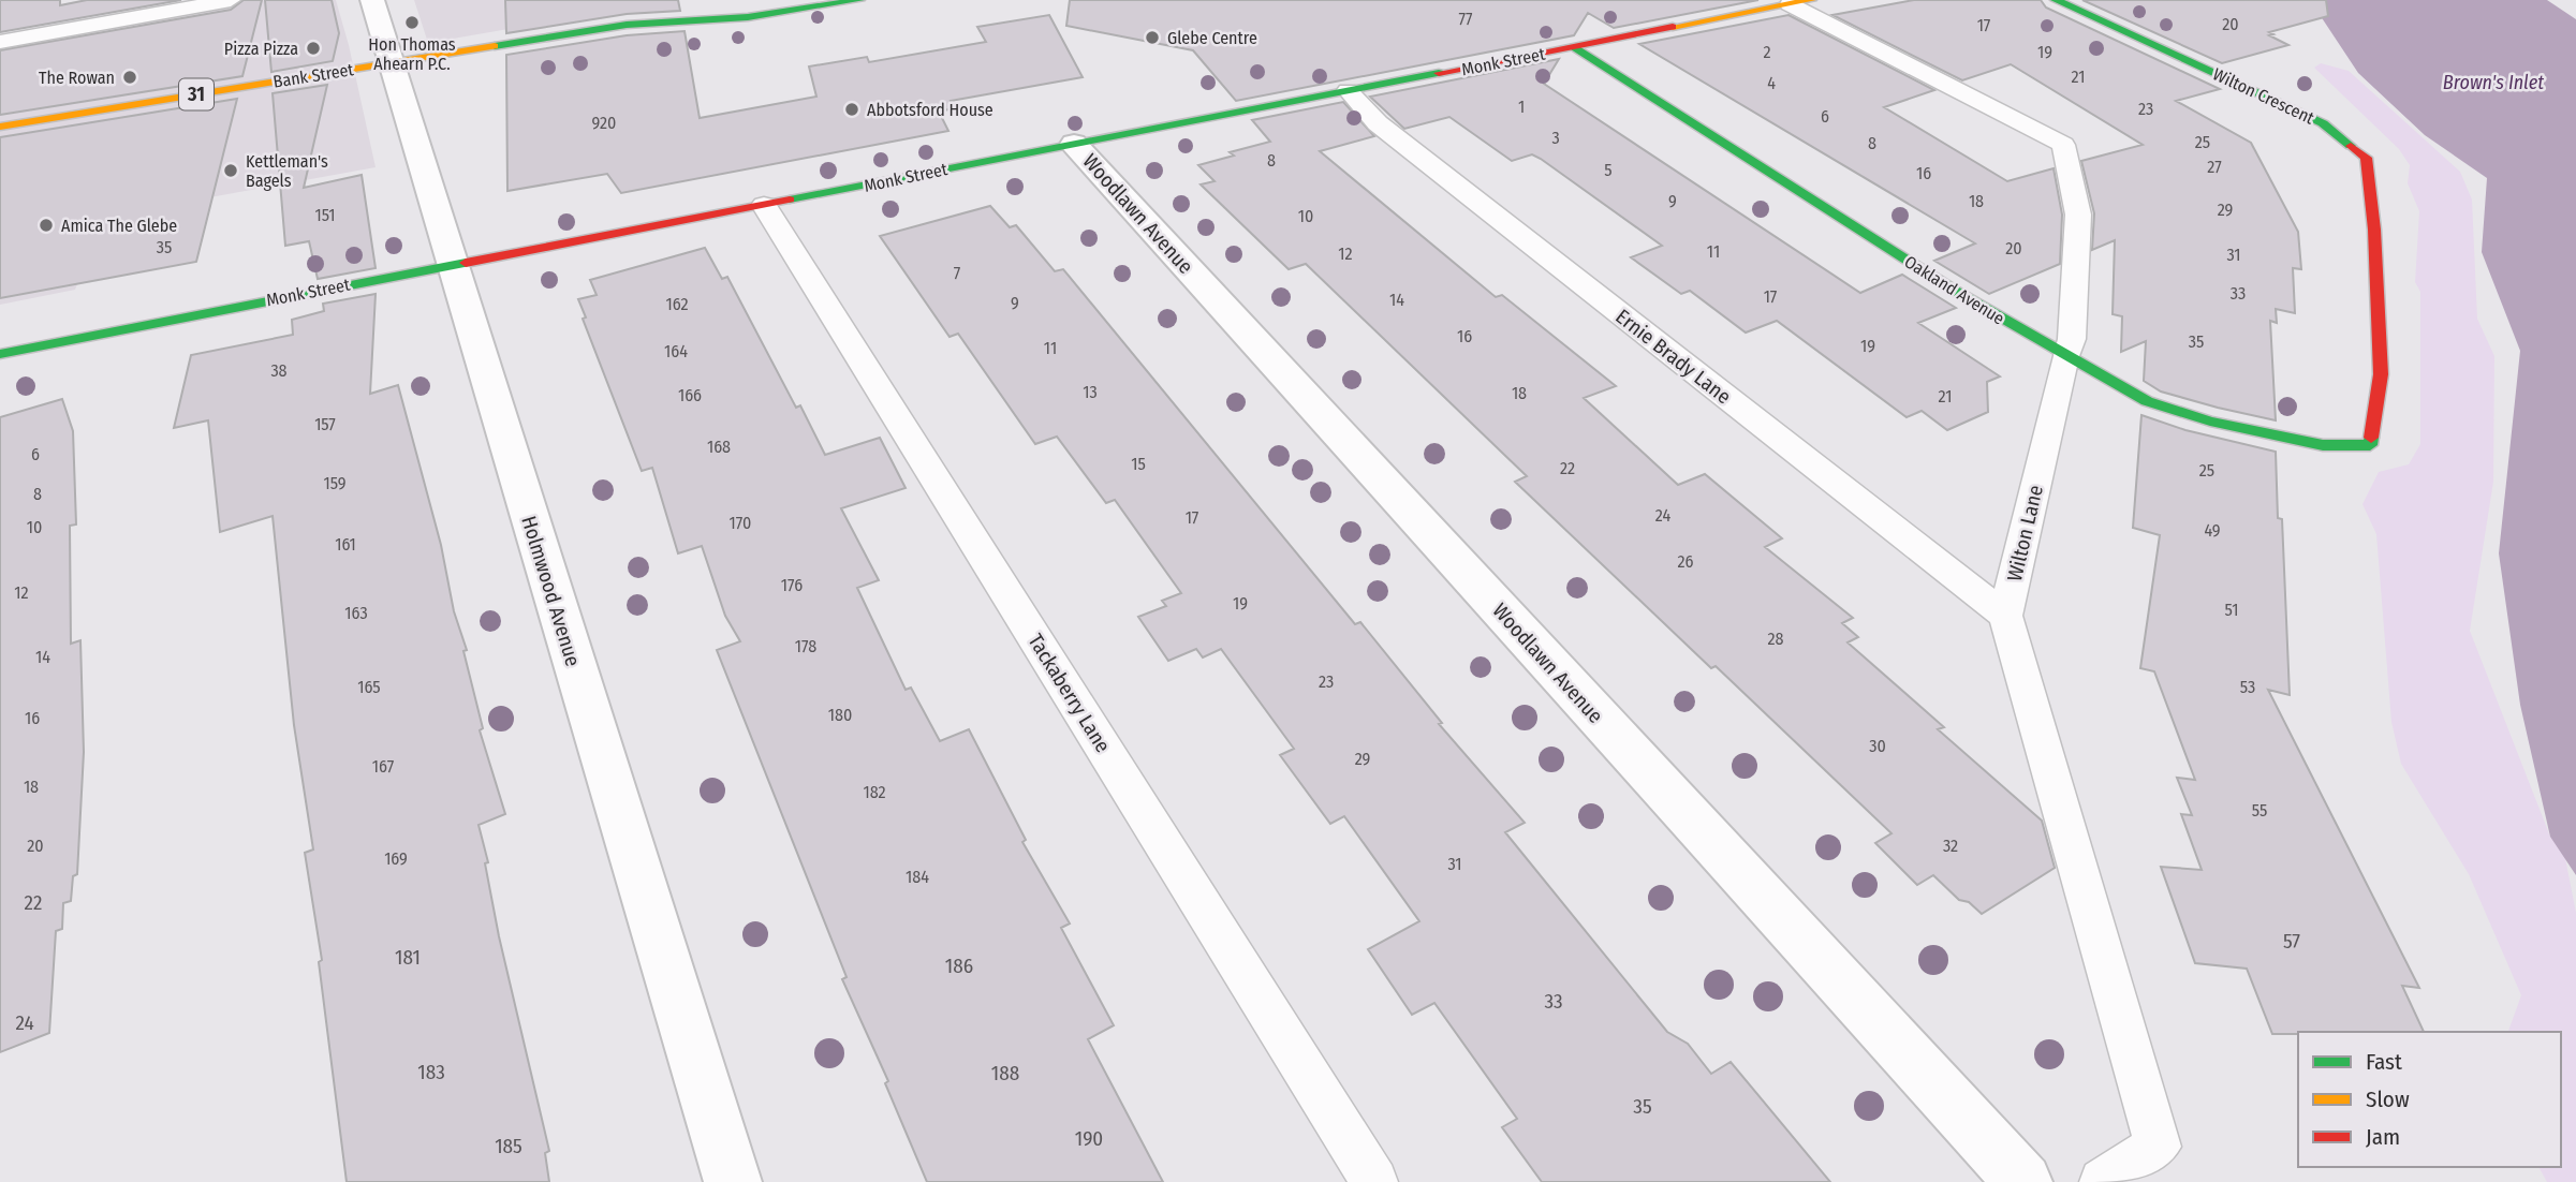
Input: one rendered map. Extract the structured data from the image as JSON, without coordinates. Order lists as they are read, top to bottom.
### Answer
{
  "streets": {
    "street": [
      "Monk Street",
      "Bank Street",
      "31",
      "Wilton Crescent",
      "Woodlawn Avenue",
      "Oakland Avenue",
      "Holmwood Avenue"
    ],
    "lane": ["Ernie Brady Lane", "Wilton Lane", "Tackaberry Lane"]
  },
  "crossings": [
    ["Monk Street", "Woodlawn Avenue"],
    ["Monk Street", "Oakland Avenue"],
    ["Monk Street", "Ernie Brady Lane"],
    ["Monk Street", "Wilton Lane"],
    ["Monk Street", "Holmwood Avenue"],
    ["Monk Street", "Tackaberry Lane"],
    ["Bank Street", "Holmwood Avenue"],
    ["Wilton Crescent", "Oakland Avenue"],
    ["Oakland Avenue", "Wilton Lane"],
    ["Ernie Brady Lane", "Wilton Lane"]
  ],
  "water": ["Brown's Inlet"],
  "places": [
    "Hon Thomas Ahearn P.C.",
    "Glebe Centre",
    "Pizza Pizza",
    "The Rowan",
    "Abbotsford House",
    "Kettleman's Bagels",
    "Amica The Glebe"
  ],
  "house_numbers": [
    "77",
    "20",
    "17",
    "2",
    "19",
    "21",
    "4",
    "1",
    "23",
    "6",
    "920",
    "3",
    "25",
    "8",
    "8",
    "27",
    "5",
    "16",
    "9",
    "18",
    "29",
    "151",
    "10",
    "35",
    "20",
    "11",
    "12",
    "31",
    "7",
    "33",
    "17",
    "14",
    "9",
    "162",
    "16",
    "35",
    "19",
    "11",
    "164",
    "38",
    "13",
    "18",
    "166",
    "21",
    "157",
    "168",
    "6",
    "15",
    "22",
    "25",
    "159",
    "8",
    "24",
    "17",
    "170",
    "10",
    "49",
    "161",
    "26",
    "176",
    "12",
    "19",
    "51",
    "163",
    "28",
    "178",
    "14",
    "23",
    "165",
    "53",
    "180",
    "16",
    "30",
    "29",
    "167",
    "18",
    "182",
    "55",
    "20",
    "32",
    "169",
    "31",
    "184",
    "22",
    "57",
    "181",
    "186",
    "33",
    "24",
    "183",
    "188",
    "35",
    "190",
    "185"
  ],
  "legend": ["Fast", "Slow", "Jam"]
}
